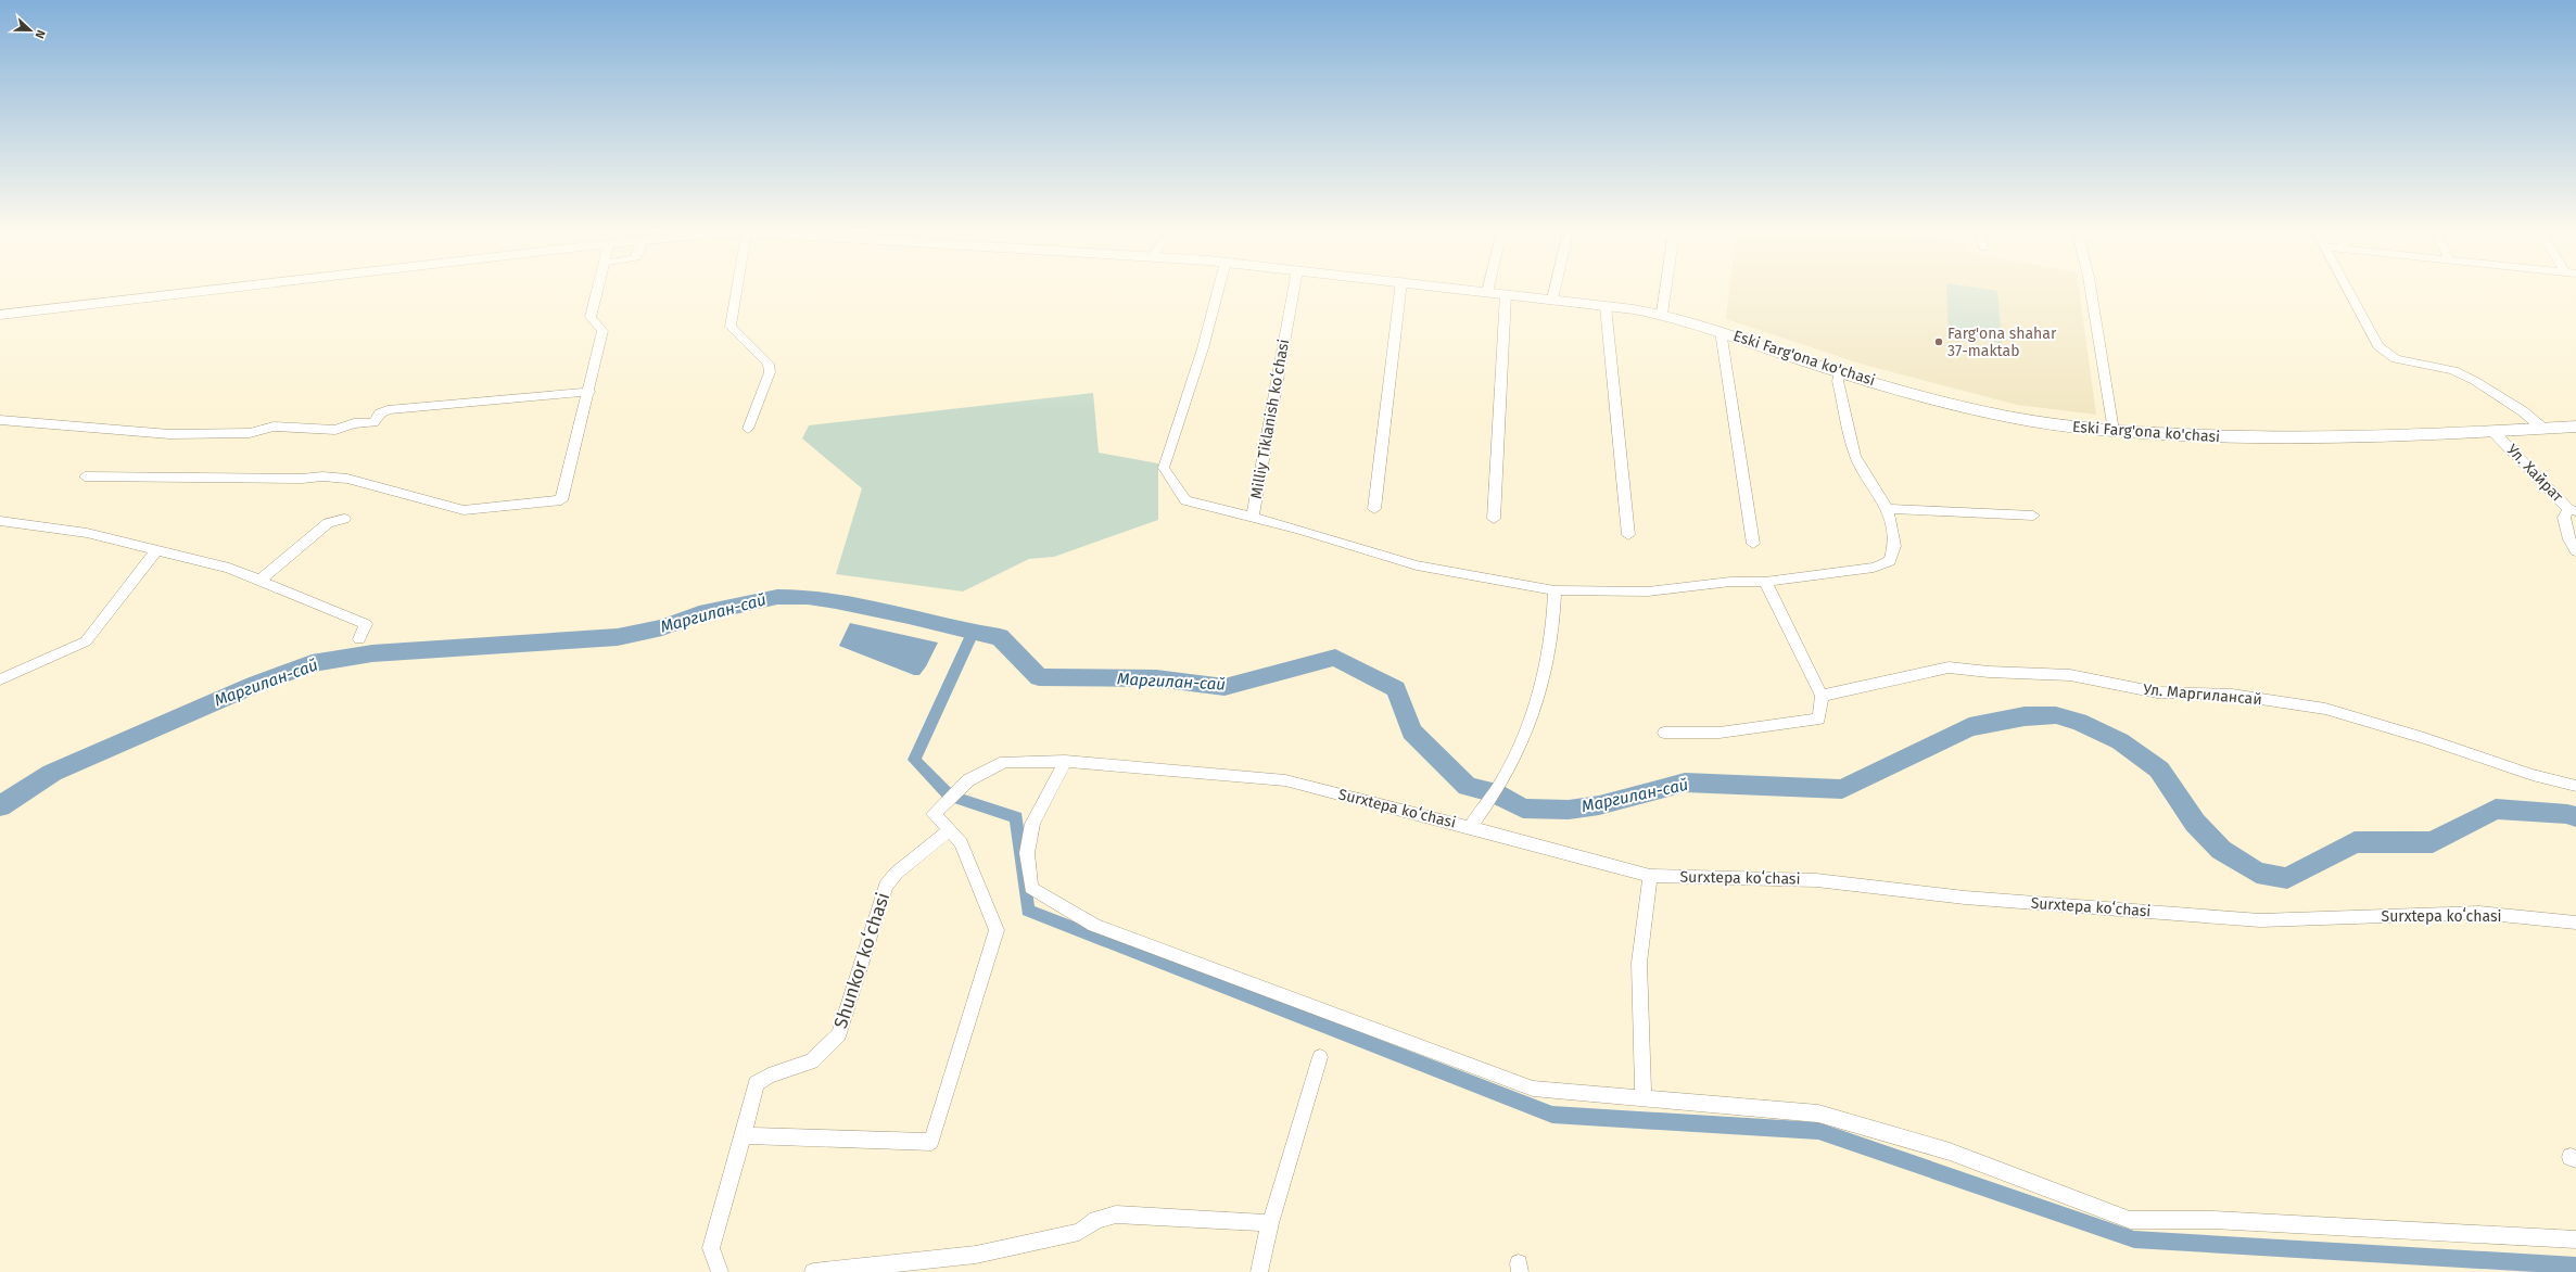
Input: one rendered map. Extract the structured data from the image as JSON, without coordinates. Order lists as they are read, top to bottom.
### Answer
{
  "streets": {
    "main road": ["Eski Farg'ona ko'chasi"],
    "street": [
      "Milliy Tiklanish koʻchasi",
      "Ул. Хайрат",
      "Ул. Маргилансай",
      "Surxtepa koʻchasi",
      "Shunkor koʻchasi"
    ]
  },
  "crossings": [
    ["Eski Farg'ona ko'chasi", "Ул. Хайрат"],
    ["Surxtepa koʻchasi", "Shunkor koʻchasi"]
  ],
  "water": ["Маргилан-сай"],
  "places": ["Farg'ona shahar 37-maktab"],
  "north": "right"
}
